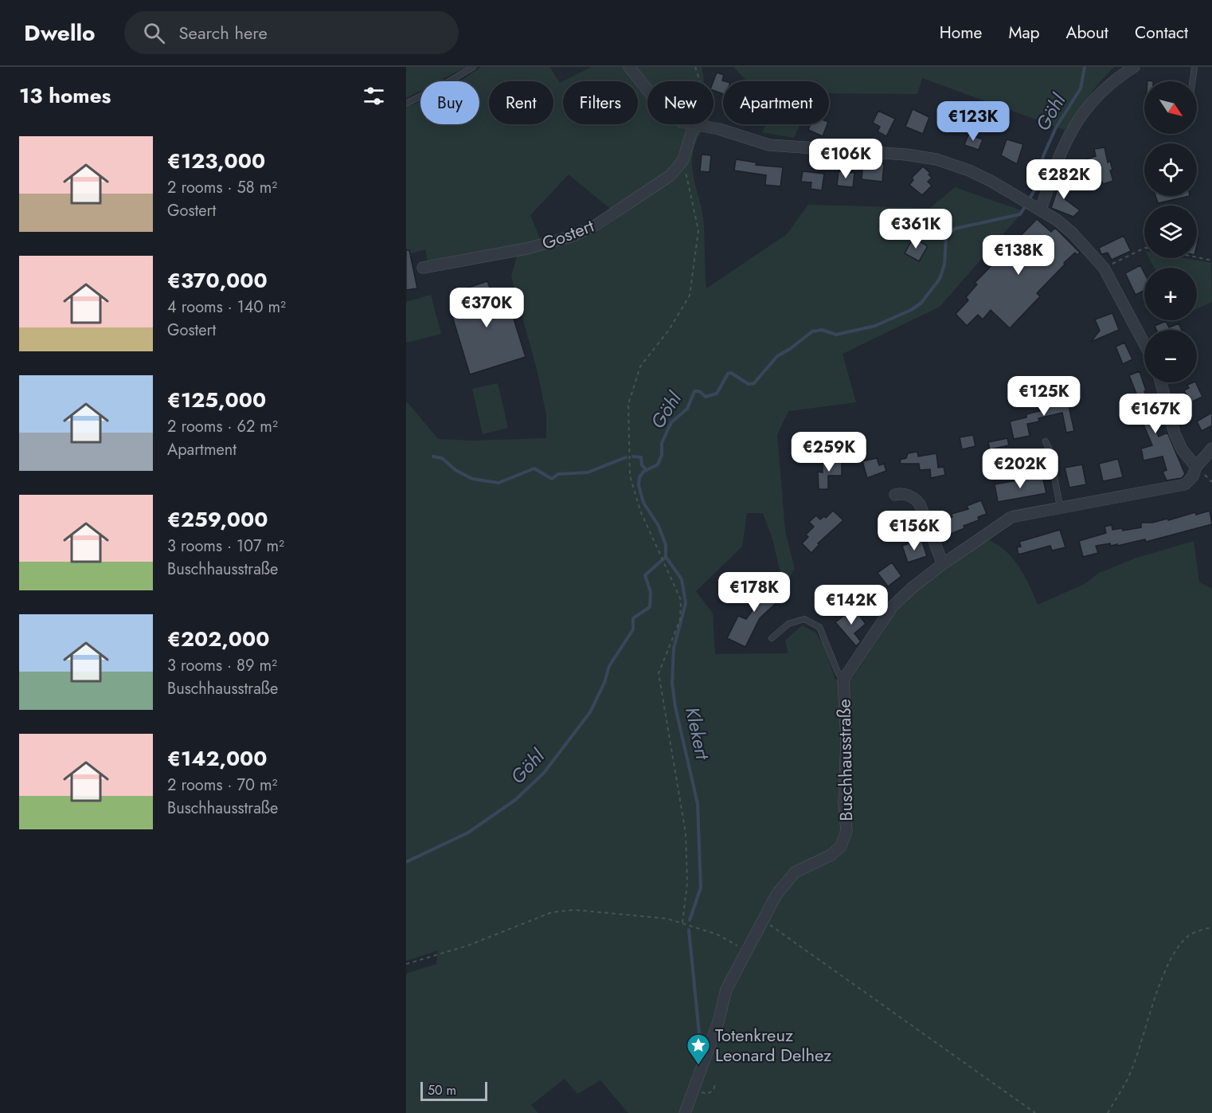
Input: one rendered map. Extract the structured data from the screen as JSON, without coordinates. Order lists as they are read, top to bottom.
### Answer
{
  "streets": {
    "street": ["Gostert", "Buschhausstraße"]
  },
  "water": ["Göhl", "Klekert"],
  "places": {
    "place": ["Totenkreuz Leonard Delhez"]
  },
  "scale_bar": "50 m",
  "north": "bottom right",
  "page": {
    "header": "Dwello",
    "search": "Search here",
    "nav": [
      "Home",
      "Map",
      "About",
      "Contact"
    ],
    "heading": "13 homes",
    "map_buttons": ["+", "−"],
    "chip": [
      "Buy",
      "Rent",
      "Filters",
      "New",
      "Apartment"
    ],
    "price": [
      "€123K",
      "€106K",
      "€282K",
      "€361K",
      "€138K",
      "€370K",
      "€125K",
      "€167K",
      "€259K",
      "€202K",
      "€156K",
      "€178K",
      "€142K"
    ],
    "list": [
      {
        "name": "€123,000",
        "note": "2 rooms · 58 m² · Gostert"
      },
      {
        "name": "€370,000",
        "note": "4 rooms · 140 m² · Gostert"
      },
      {
        "name": "€125,000",
        "note": "2 rooms · 62 m² · Apartment"
      },
      {
        "name": "€259,000",
        "note": "3 rooms · 107 m² · Buschhausstraße"
      },
      {
        "name": "€202,000",
        "note": "3 rooms · 89 m² · Buschhausstraße"
      },
      {
        "name": "€142,000",
        "note": "2 rooms · 70 m² · Buschhausstraße"
      }
    ],
    "scale": "50 m"
  }
}
